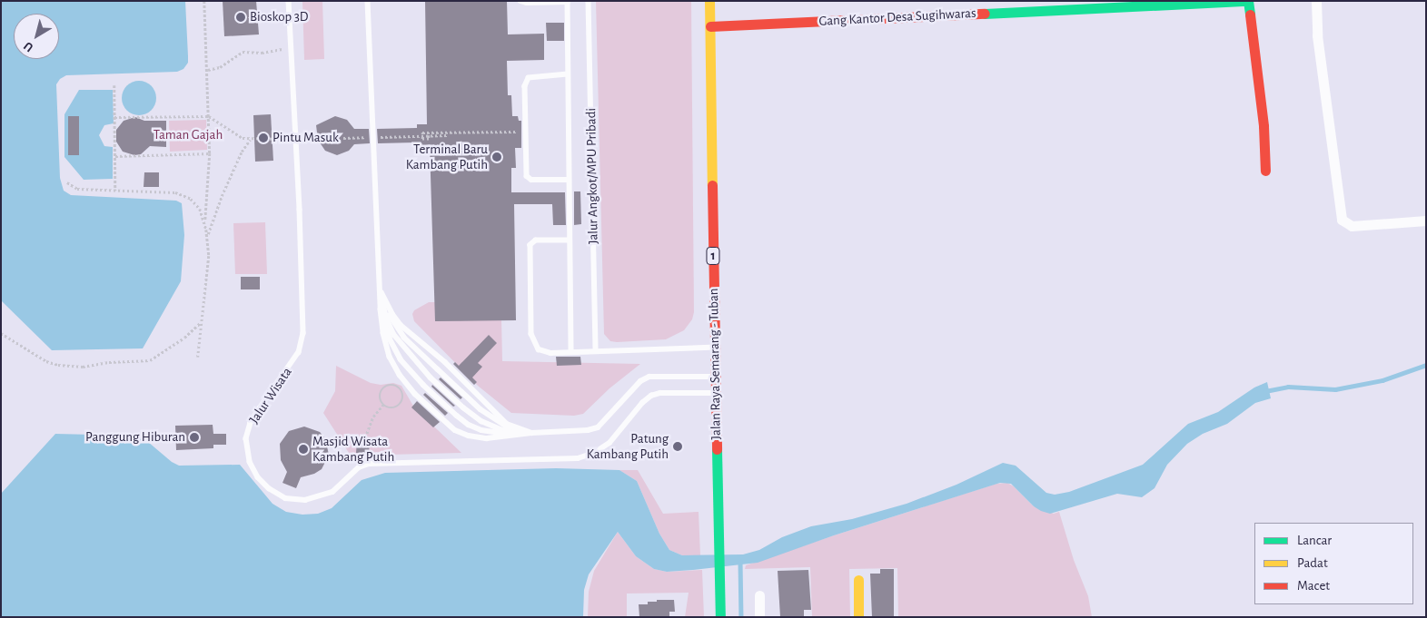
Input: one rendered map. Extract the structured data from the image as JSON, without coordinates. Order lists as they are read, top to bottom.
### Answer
{
  "streets": {
    "main road": ["Gang Kantor Desa Sugihwaras", "1", "Jalan Raya Semarang - Tuban"],
    "lane": ["Jalur Angkot/MPU Pribadi", "Jalur Wisata"]
  },
  "crossings": [
    ["Gang Kantor Desa Sugihwaras", "Jalan Raya Semarang - Tuban"],
    ["Jalur Angkot/MPU Pribadi", "Jalan Raya Semarang - Tuban"],
    ["Jalan Raya Semarang - Tuban", "Jalur Wisata"]
  ],
  "parks": ["Taman Gajah"],
  "places": [
    "Bioskop 3D",
    "Pintu Masuk",
    "Terminal Baru Kambang Putih",
    "Panggung Hiburan",
    "Patung Kambang Putih",
    "Masjid Wisata Kambang Putih"
  ],
  "legend": ["Lancar", "Padat", "Macet"],
  "north": "bottom left"
}
